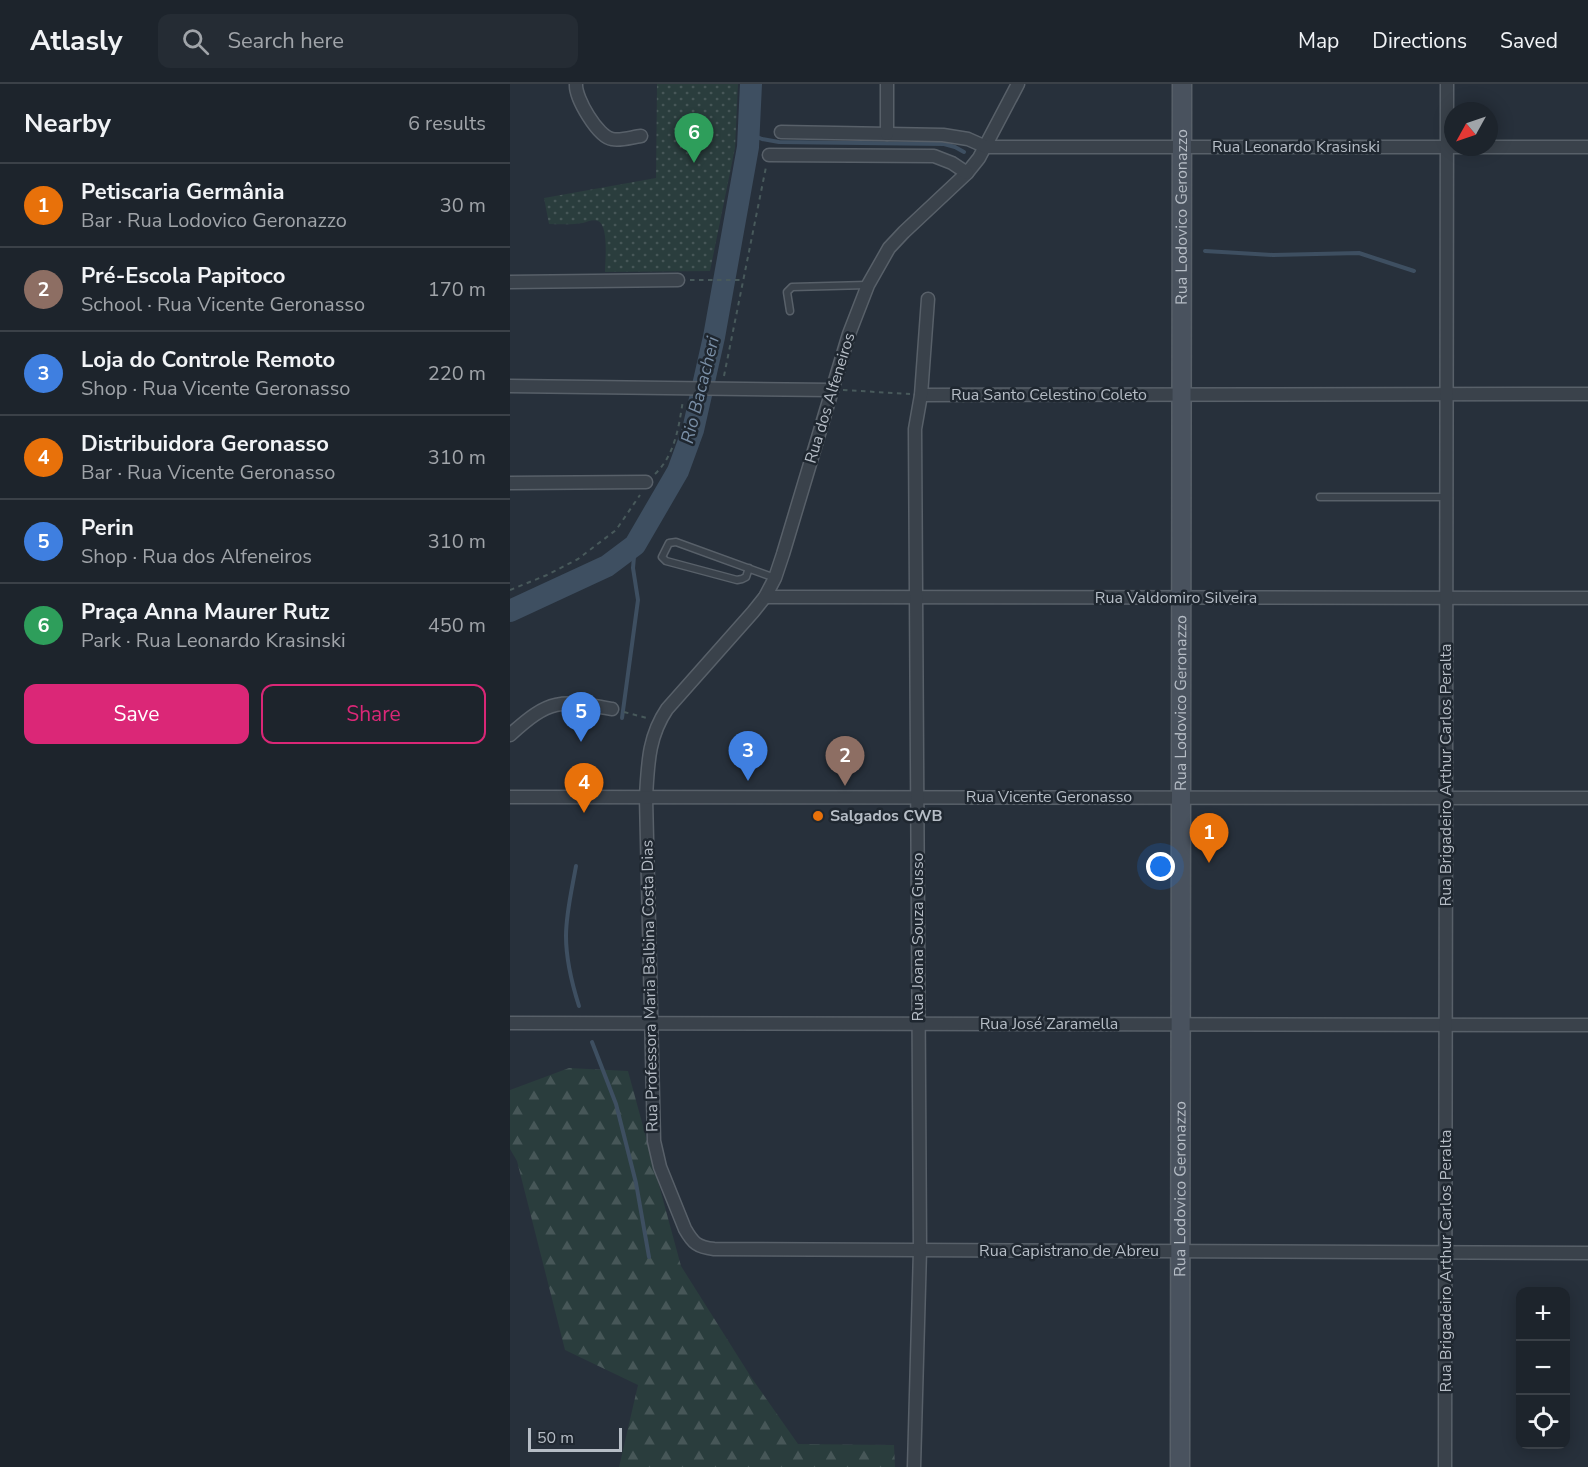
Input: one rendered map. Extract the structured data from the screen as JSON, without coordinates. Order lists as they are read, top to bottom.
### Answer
{
  "streets": {
    "main road": ["Rua Lodovico Geronazzo"],
    "street": [
      "Rua Leonardo Krasinski",
      "Rua Santo Celestino Coleto",
      "Rua dos Alfeneiros",
      "Rua Valdomiro Silveira",
      "Rua Brigadeiro Arthur Carlos Peralta",
      "Rua Vicente Geronasso",
      "Rua Joana Souza Gusso",
      "Rua Professora Maria Balbina Costa Dias",
      "Rua José Zaramella",
      "Rua Capistrano de Abreu"
    ]
  },
  "crossings": [
    ["Rua Leonardo Krasinski", "Rua Lodovico Geronazzo"],
    ["Rua Leonardo Krasinski", "Rua dos Alfeneiros"],
    ["Rua Lodovico Geronazzo", "Rua Santo Celestino Coleto"],
    ["Rua Lodovico Geronazzo", "Rua Valdomiro Silveira"],
    ["Rua Lodovico Geronazzo", "Rua Vicente Geronasso"],
    ["Rua Lodovico Geronazzo", "Rua José Zaramella"],
    ["Rua Lodovico Geronazzo", "Rua Capistrano de Abreu"],
    ["Rua Santo Celestino Coleto", "Rua Brigadeiro Arthur Carlos Peralta"],
    ["Rua Santo Celestino Coleto", "Rua Joana Souza Gusso"],
    ["Rua dos Alfeneiros", "Rua Valdomiro Silveira"],
    ["Rua dos Alfeneiros", "Rua Professora Maria Balbina Costa Dias"],
    ["Rua Valdomiro Silveira", "Rua Brigadeiro Arthur Carlos Peralta"],
    ["Rua Valdomiro Silveira", "Rua Joana Souza Gusso"],
    ["Rua Brigadeiro Arthur Carlos Peralta", "Rua Vicente Geronasso"],
    ["Rua Brigadeiro Arthur Carlos Peralta", "Rua José Zaramella"],
    ["Rua Brigadeiro Arthur Carlos Peralta", "Rua Capistrano de Abreu"],
    ["Rua Vicente Geronasso", "Rua Joana Souza Gusso"],
    ["Rua Vicente Geronasso", "Rua Professora Maria Balbina Costa Dias"],
    ["Rua Joana Souza Gusso", "Rua José Zaramella"],
    ["Rua Joana Souza Gusso", "Rua Capistrano de Abreu"],
    ["Rua Professora Maria Balbina Costa Dias", "Rua José Zaramella"],
    ["Rua Professora Maria Balbina Costa Dias", "Rua Capistrano de Abreu"]
  ],
  "water": ["Rio Bacacheri"],
  "places": ["Salgados CWB"],
  "scale_bar": "50 m",
  "north": "bottom left",
  "page": {
    "header": "Atlasly",
    "search": "Search here",
    "nav": ["Map", "Directions", "Saved"],
    "heading": ["Nearby", "6 results"],
    "pins": [
      "6",
      "5",
      "3",
      "2",
      "4",
      "1"
    ],
    "list": [
      {
        "mark": "1",
        "name": "Petiscaria Germânia",
        "note": "Bar · Rua Lodovico Geronazzo",
        "value": "30 m"
      },
      {
        "mark": "2",
        "name": "Pré-Escola Papitoco",
        "note": "School · Rua Vicente Geronasso",
        "value": "170 m"
      },
      {
        "mark": "3",
        "name": "Loja do Controle Remoto",
        "note": "Shop · Rua Vicente Geronasso",
        "value": "220 m"
      },
      {
        "mark": "4",
        "name": "Distribuidora Geronasso",
        "note": "Bar · Rua Vicente Geronasso",
        "value": "310 m"
      },
      {
        "mark": "5",
        "name": "Perin",
        "note": "Shop · Rua dos Alfeneiros",
        "value": "310 m"
      },
      {
        "mark": "6",
        "name": "Praça Anna Maurer Rutz",
        "note": "Park · Rua Leonardo Krasinski",
        "value": "450 m"
      }
    ],
    "buttons": ["Save", "Share"],
    "map_buttons": ["+", "−"],
    "scale": "50 m"
  }
}
